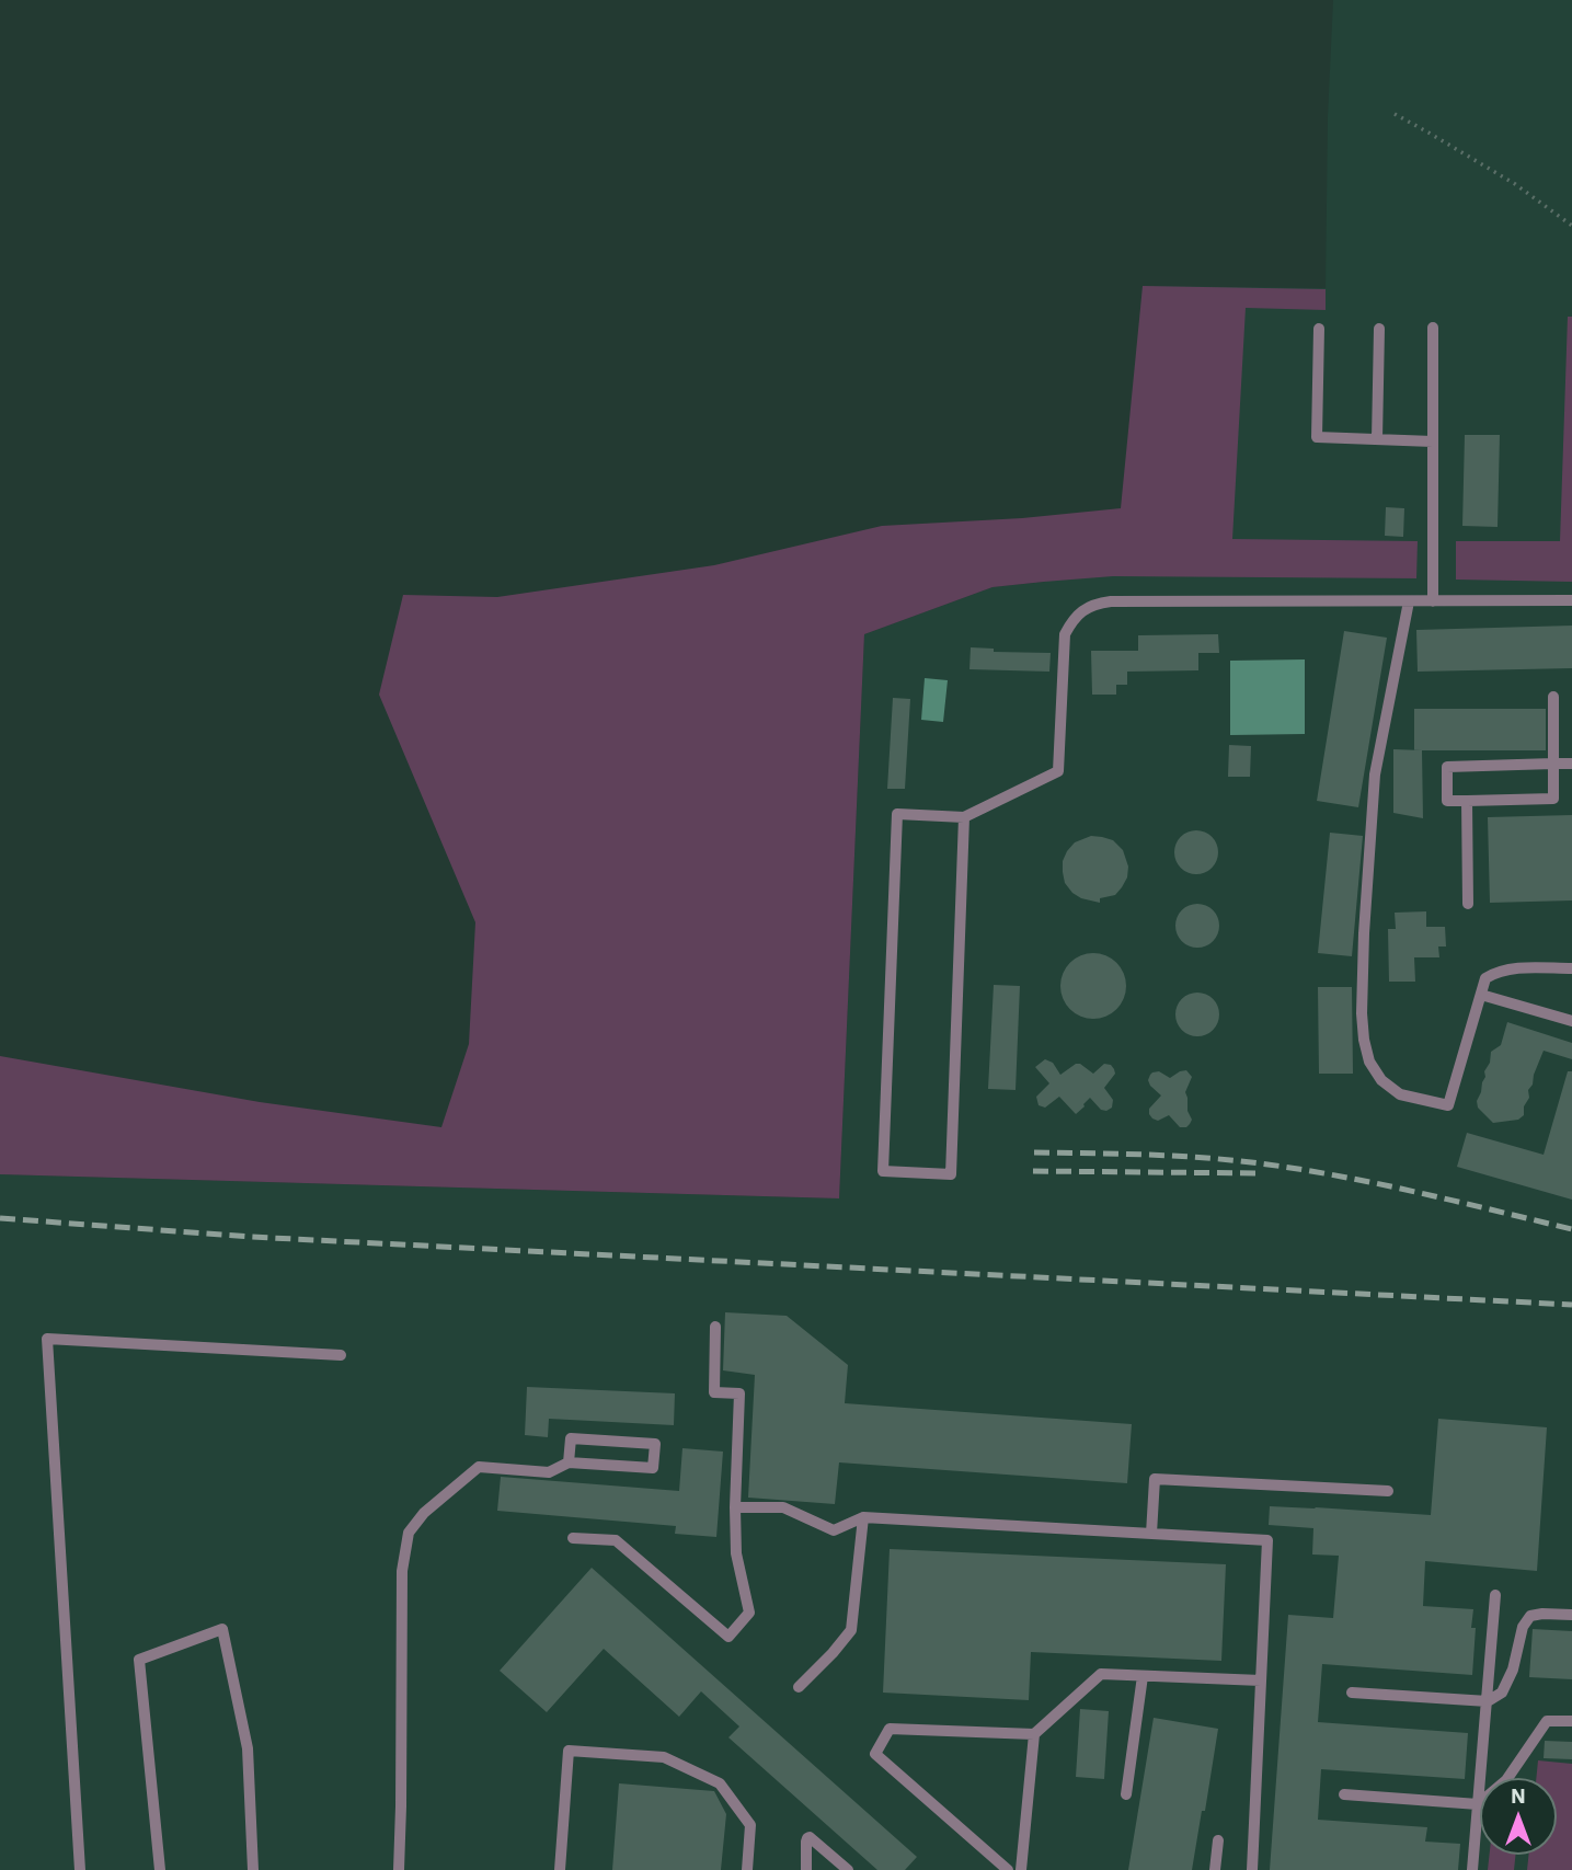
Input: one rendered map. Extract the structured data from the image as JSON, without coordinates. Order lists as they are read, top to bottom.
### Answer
{
  "north": "top"
}
